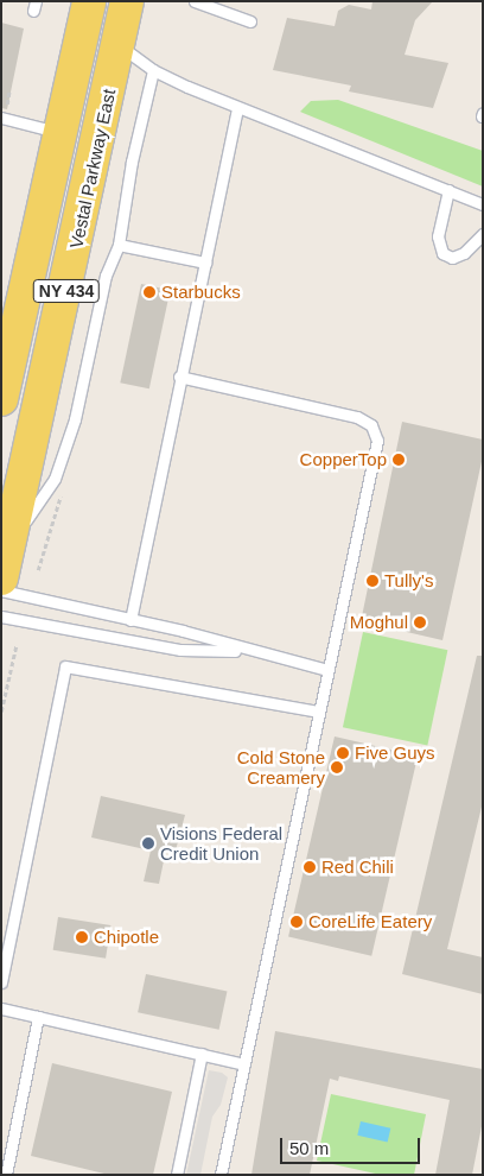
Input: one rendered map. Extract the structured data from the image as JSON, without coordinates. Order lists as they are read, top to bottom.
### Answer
{
  "streets": {
    "main road": ["Vestal Parkway East", "NY 434"]
  },
  "places": [
    "Starbucks",
    "CopperTop",
    "Tully's",
    "Moghul",
    "Five Guys",
    "Cold Stone Creamery",
    "Visions Federal Credit Union",
    "Red Chili",
    "CoreLife Eatery",
    "Chipotle"
  ],
  "scale_bar": "50 m"
}
